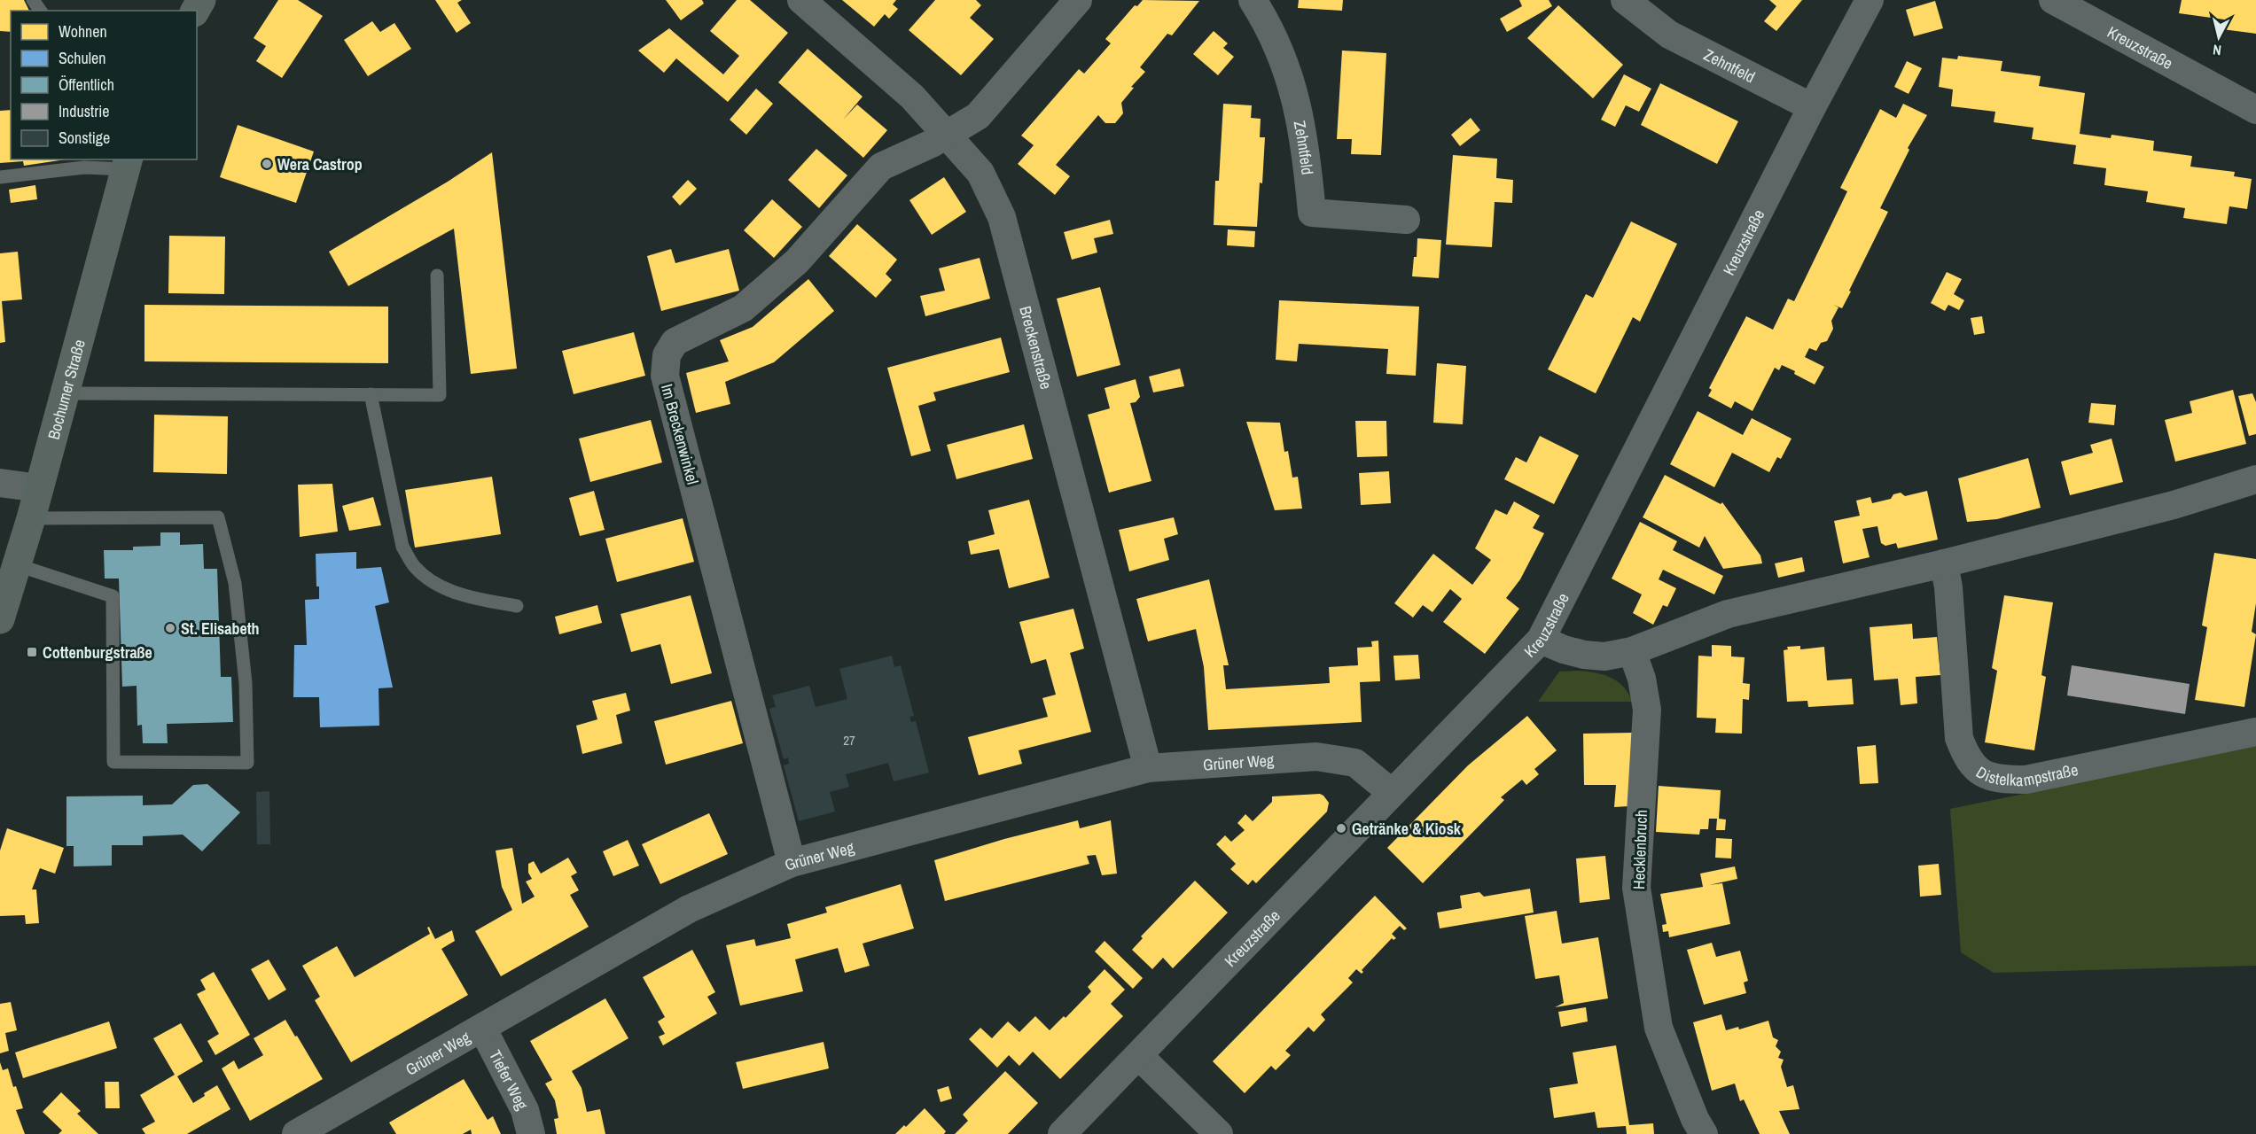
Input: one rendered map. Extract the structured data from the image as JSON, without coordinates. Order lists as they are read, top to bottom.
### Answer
{
  "streets": {
    "main road": ["Bochumer Straße"],
    "street": [
      "Kreuzstraße",
      "Zehntfeld",
      "Breckenstraße",
      "Im Breckenwinkel",
      "Grüner Weg",
      "Distelkampstraße",
      "Hecklenbruch",
      "Tiefer Weg"
    ]
  },
  "crossings": [
    ["Kreuzstraße", "Zehntfeld"],
    ["Kreuzstraße", "Grüner Weg"],
    ["Breckenstraße", "Im Breckenwinkel"],
    ["Breckenstraße", "Grüner Weg"],
    ["Im Breckenwinkel", "Grüner Weg"],
    ["Grüner Weg", "Tiefer Weg"]
  ],
  "places": {
    "other": ["Wera Castrop", "St. Elisabeth", "Getränke & Kiosk"],
    "transit": ["Cottenburgstraße"]
  },
  "house_numbers": ["27"],
  "legend": [
    "Wohnen",
    "Schulen",
    "Öffentlich",
    "Industrie",
    "Sonstige"
  ],
  "north": "bottom"
}
